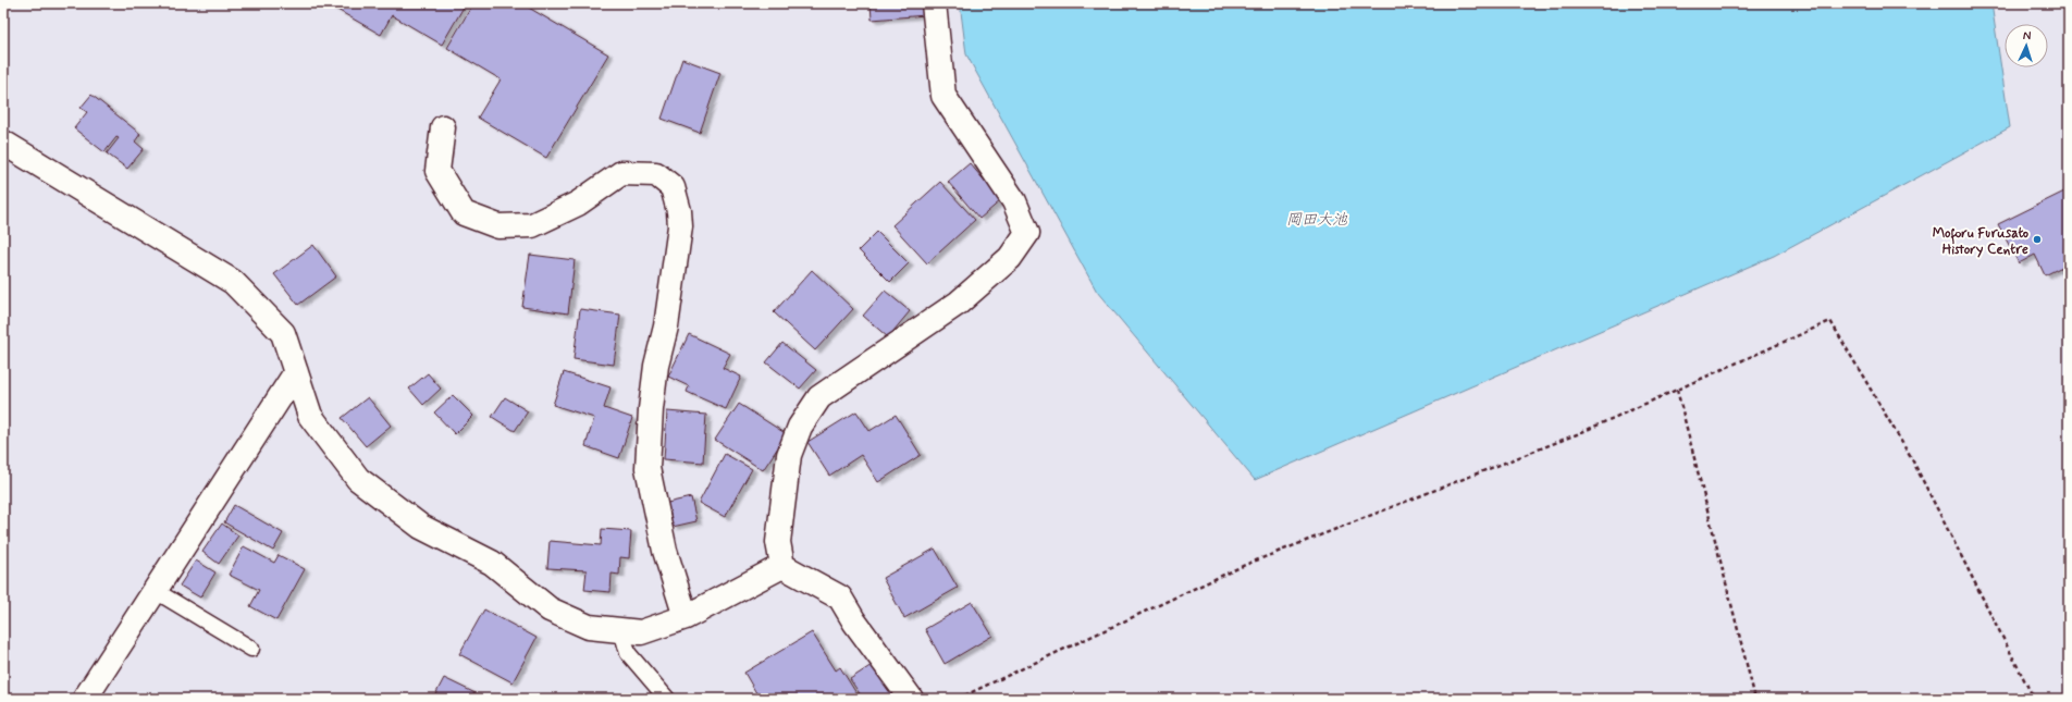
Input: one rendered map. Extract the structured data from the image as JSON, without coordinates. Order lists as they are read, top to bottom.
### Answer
{
  "water": ["岡田大池"],
  "places": ["Moforu Furusato History Centre"],
  "north": "top"
}
